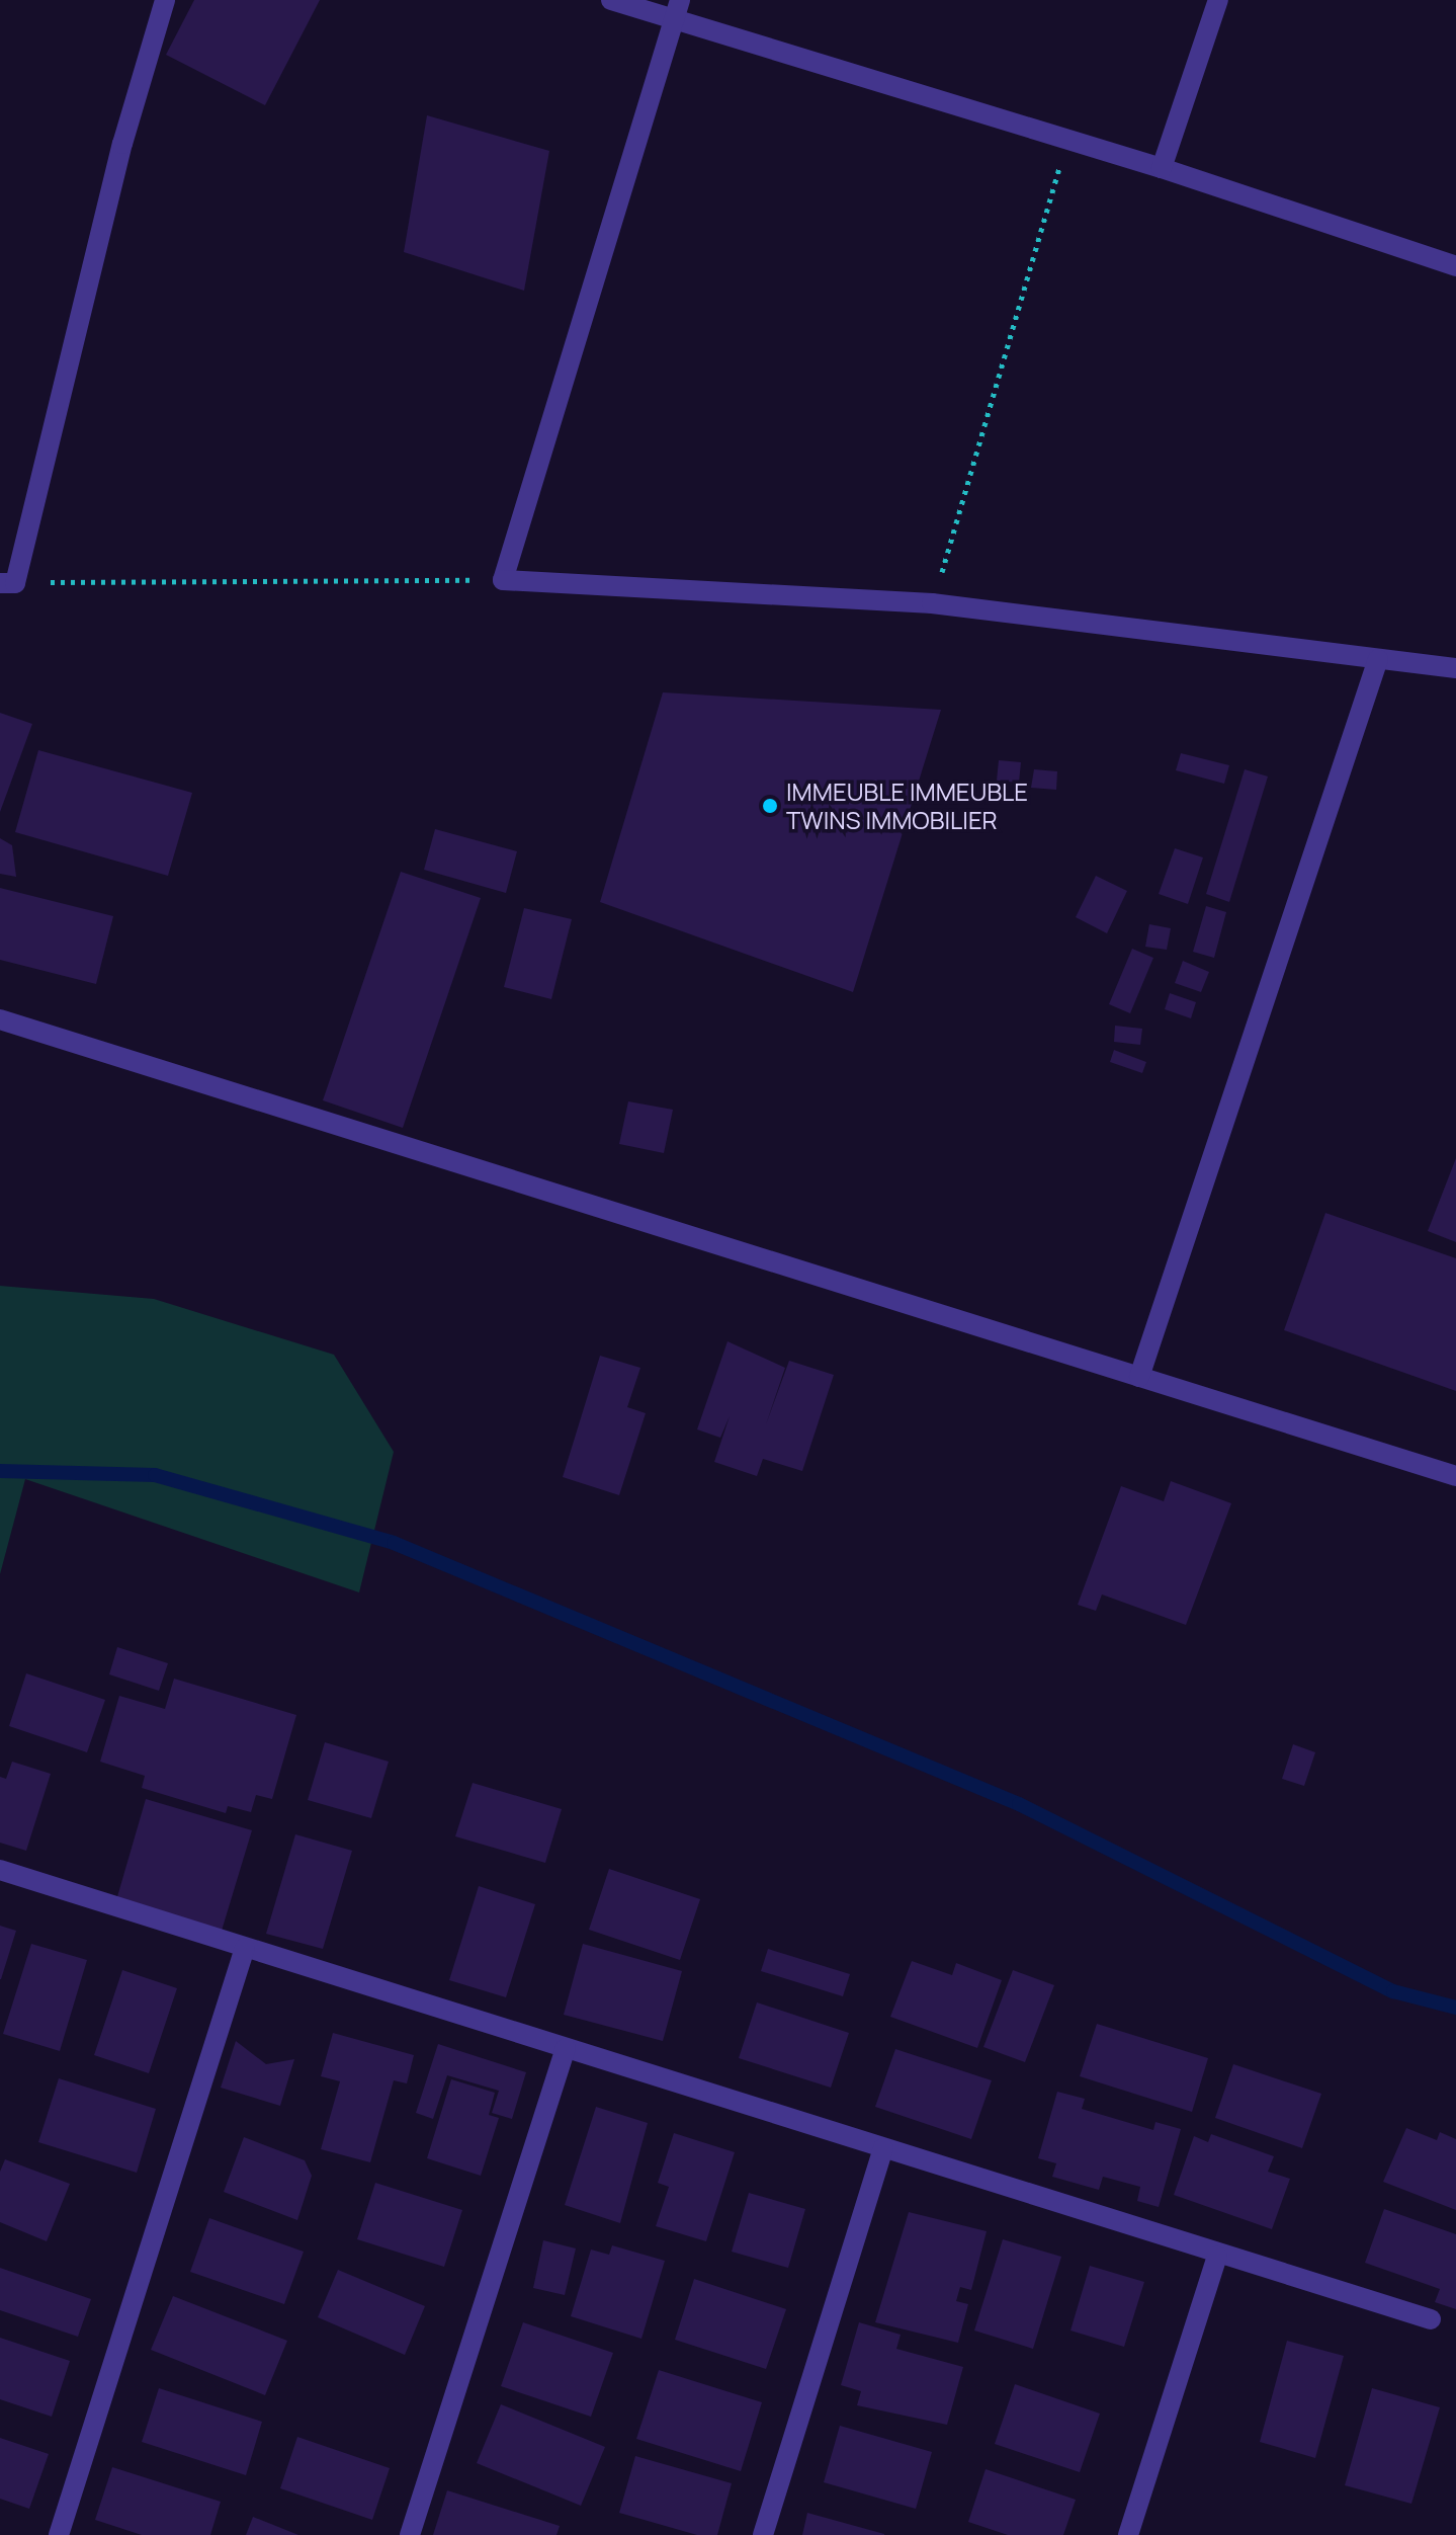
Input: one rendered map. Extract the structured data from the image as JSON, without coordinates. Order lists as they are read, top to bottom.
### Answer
{
  "places": ["IMMEUBLE IMMEUBLE TWINS IMMOBILIER"]
}
